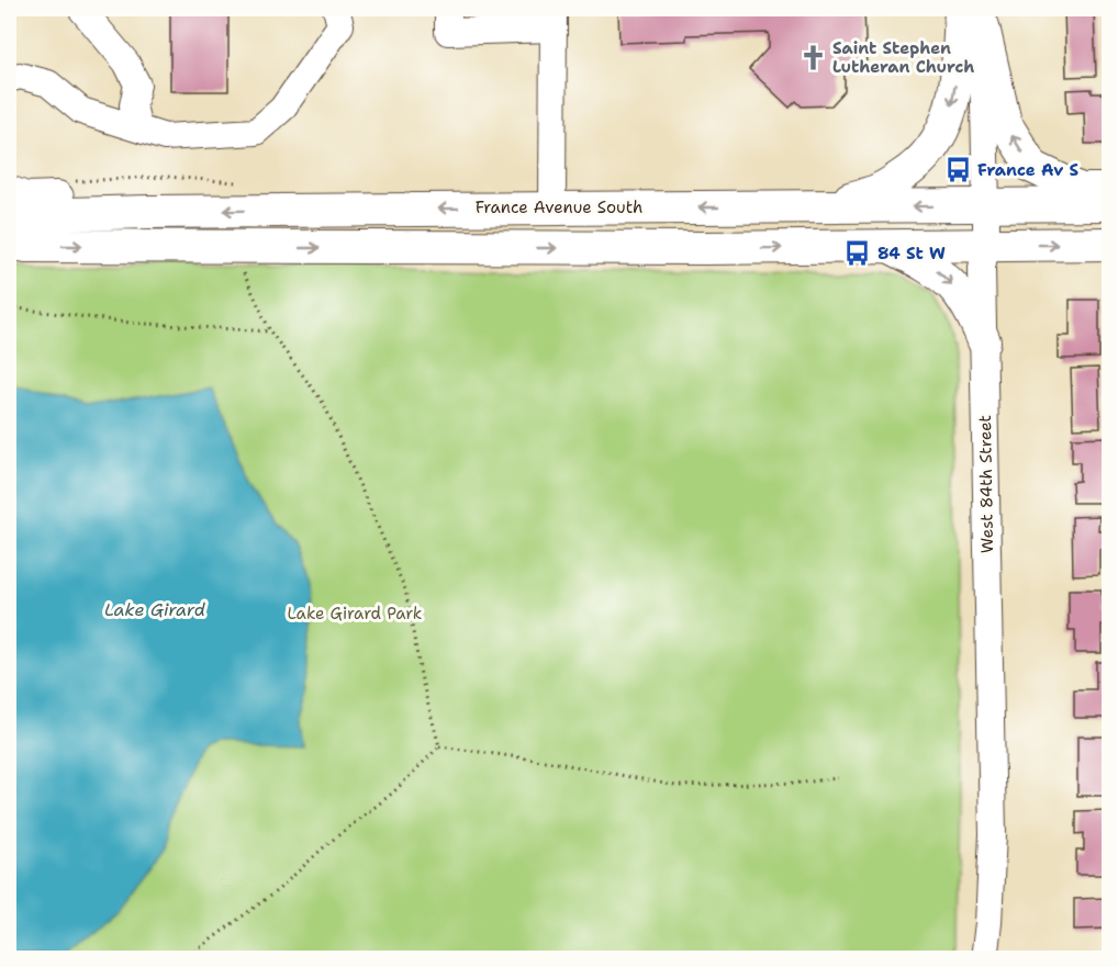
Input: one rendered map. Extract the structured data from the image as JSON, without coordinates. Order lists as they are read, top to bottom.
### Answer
{
  "streets": {
    "main road": ["France Avenue South"],
    "street": ["West 84th Street"]
  },
  "crossings": [
    ["France Avenue South", "West 84th Street"]
  ],
  "water": ["Lake Girard"],
  "parks": ["Lake Girard Park"],
  "places": {
    "church": ["Saint Stephen Lutheran Church"],
    "bus stop": ["France Av S", "84 St W"]
  }
}
